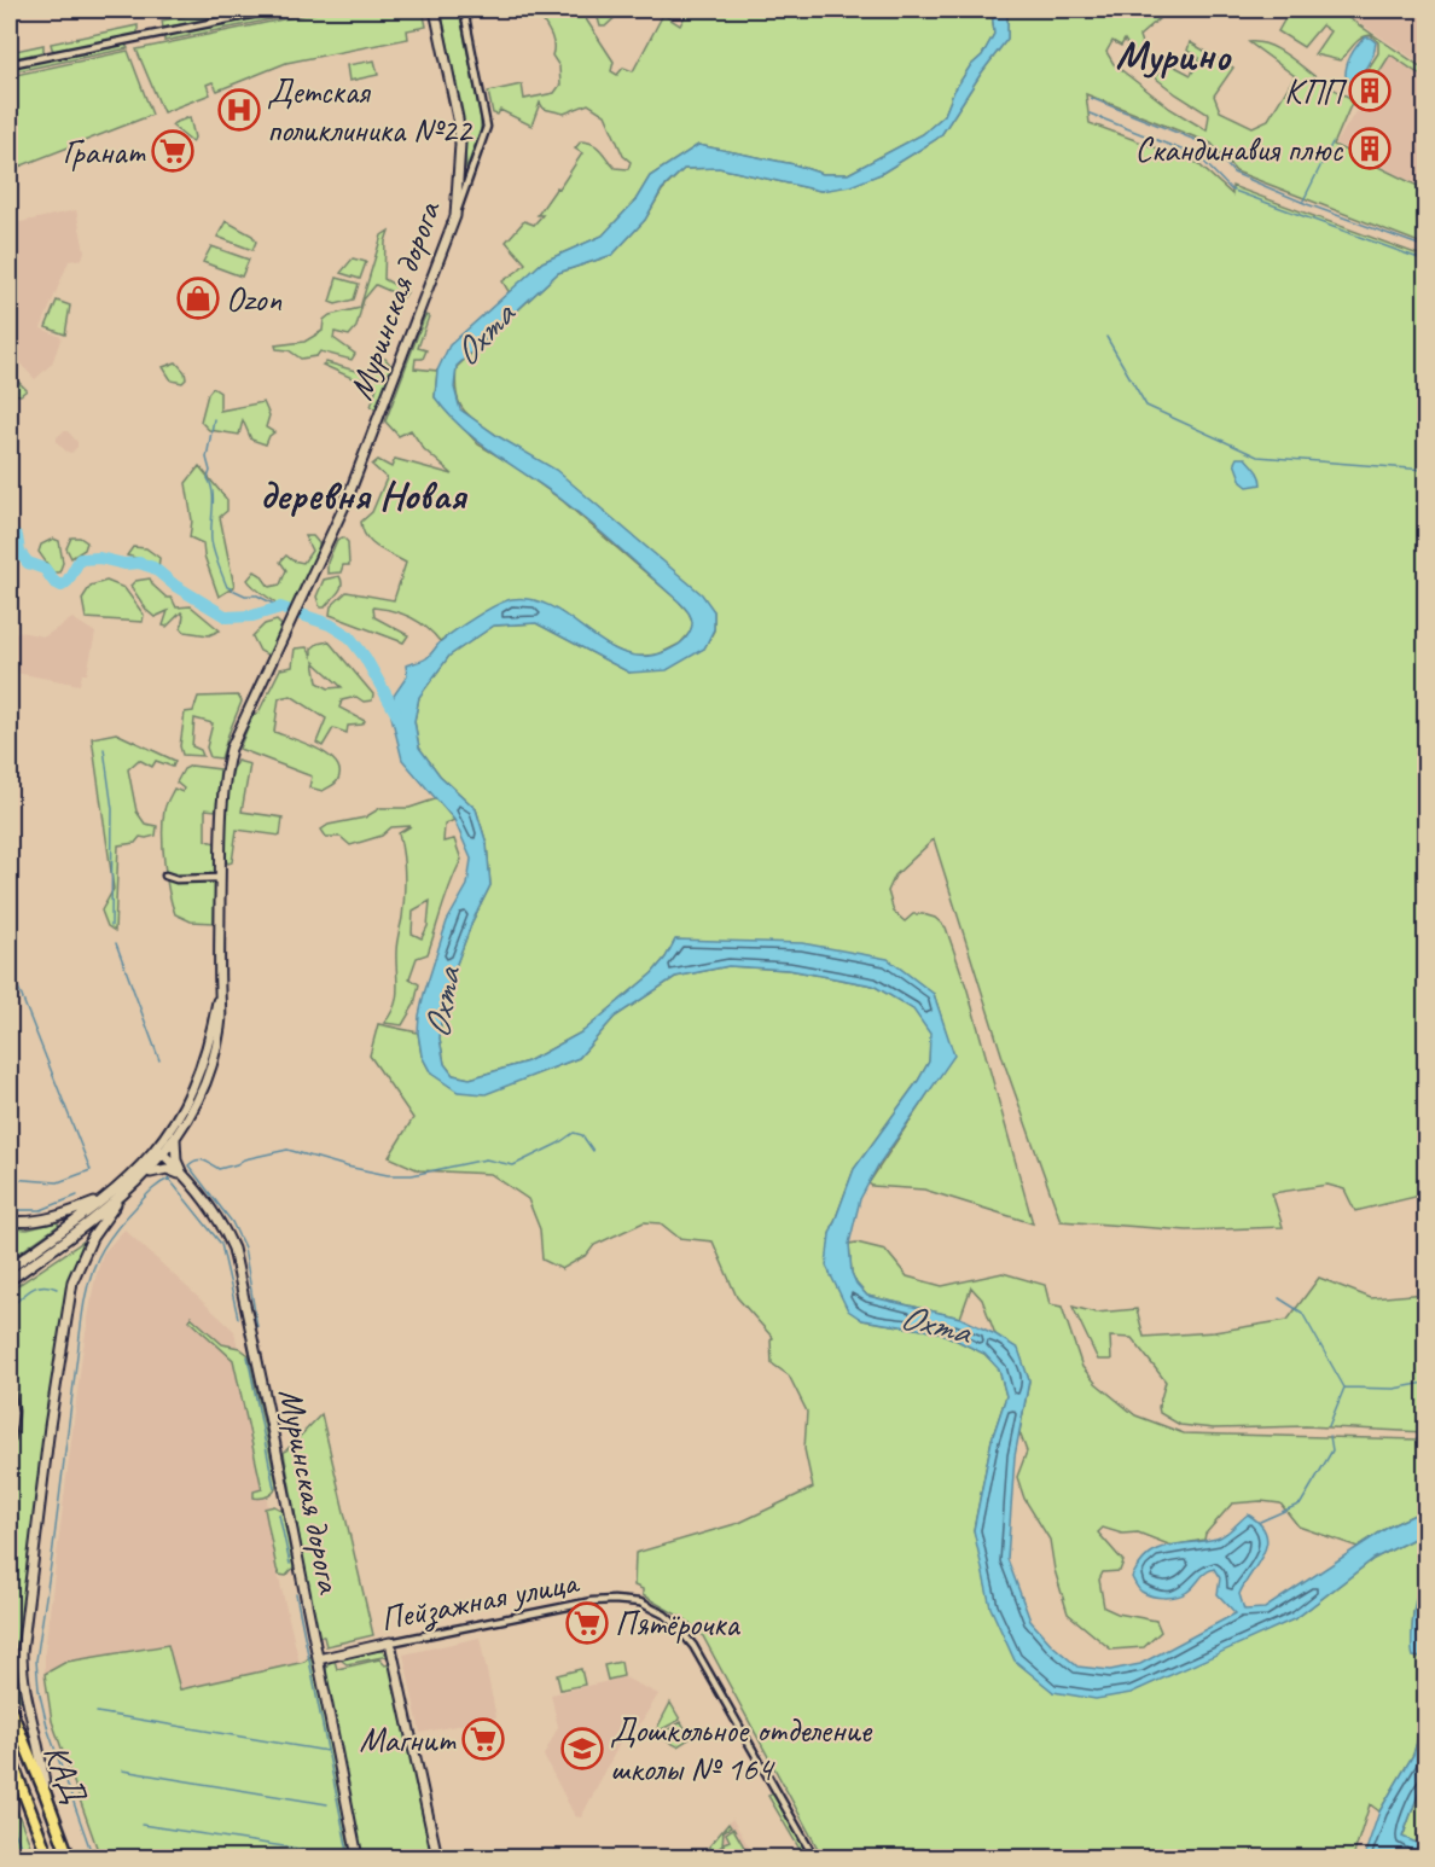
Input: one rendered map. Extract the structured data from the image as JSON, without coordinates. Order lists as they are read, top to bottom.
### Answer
{
  "streets": {
    "highway": ["КАД"],
    "street": ["Муринская дорога", "Пейзажная улица"]
  },
  "crossings": [
    ["Муринская дорога", "Пейзажная улица"]
  ],
  "districts": ["Мурино", "деревня Новая"],
  "water": ["Охта"],
  "places": {
    "building": ["КПП", "Скандинавия плюс"],
    "hospital": ["Детская поликлиника №22"],
    "supermarket": ["Гранат", "Пятёрочка", "Магнит"],
    "shop": ["Ozon"],
    "school or university": ["Дошкольное отделение школы № 164"]
  }
}
